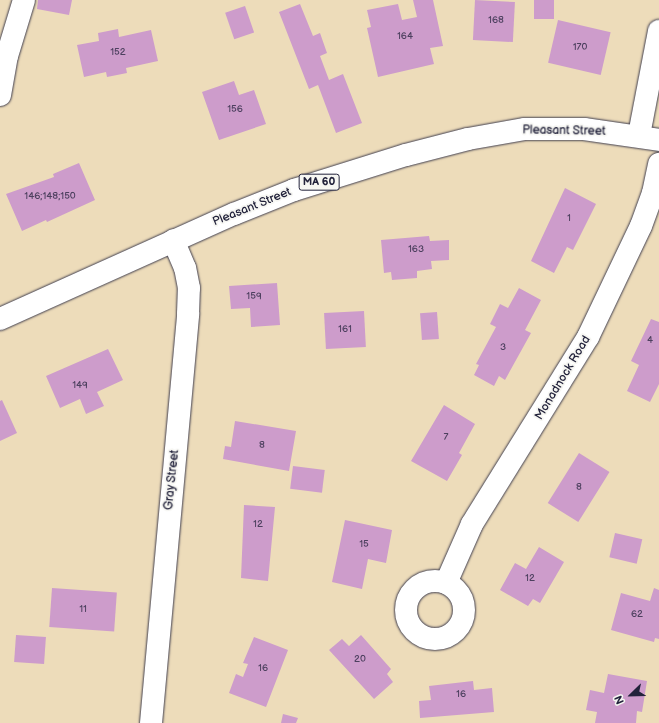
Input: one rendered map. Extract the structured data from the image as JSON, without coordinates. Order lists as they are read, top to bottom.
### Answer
{
  "streets": {
    "street": [
      "Pleasant Street",
      "MA 60",
      "Monadnock Road",
      "Gray Street"
    ]
  },
  "crossings": [
    ["Pleasant Street", "Gray Street"]
  ],
  "house_numbers": [
    "168",
    "164",
    "170",
    "152",
    "156",
    "146;148;150",
    "1",
    "163",
    "159",
    "161",
    "4",
    "3",
    "149",
    "7",
    "8",
    "8",
    "12",
    "15",
    "12",
    "11",
    "62",
    "20",
    "16",
    "16"
  ],
  "north": "bottom left"
}
